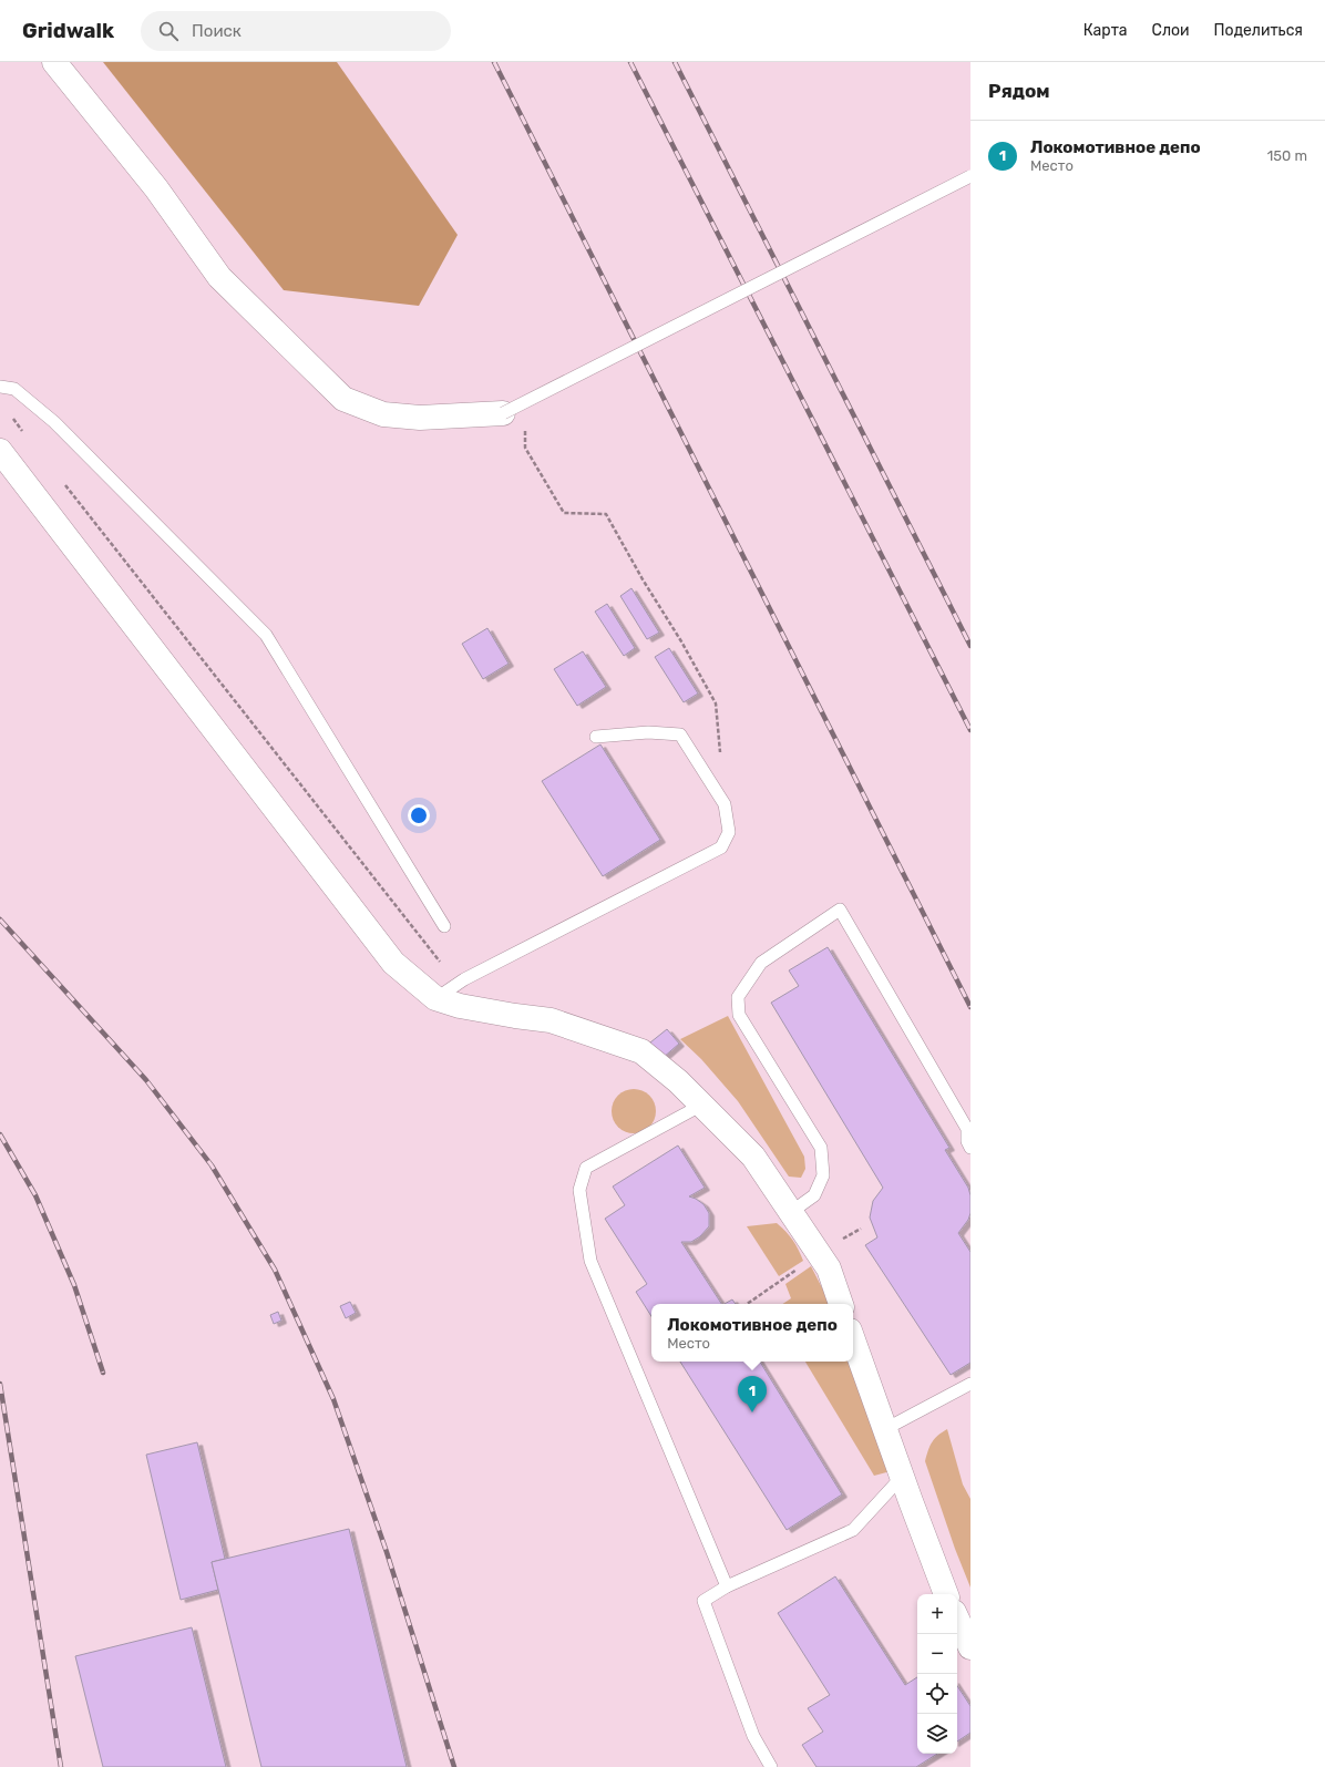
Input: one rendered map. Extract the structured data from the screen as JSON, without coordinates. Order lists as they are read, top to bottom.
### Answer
{
  "page": {
    "header": "Gridwalk",
    "search": "Поиск",
    "nav": ["Карта", "Слои", "Поделиться"],
    "heading": "Рядом",
    "list": [
      {
        "mark": "1",
        "name": "Локомотивное депо",
        "note": "Место",
        "value": "150 m"
      }
    ],
    "popup": ["Локомотивное депо", "Место"],
    "pins": "1",
    "map_buttons": ["+", "−"]
  }
}
